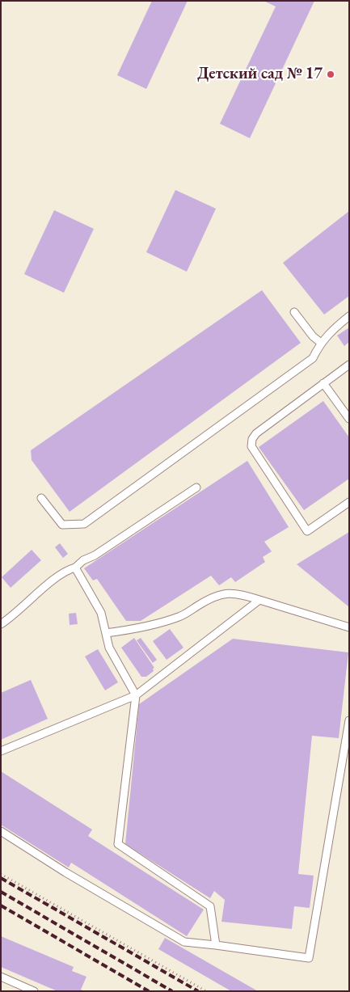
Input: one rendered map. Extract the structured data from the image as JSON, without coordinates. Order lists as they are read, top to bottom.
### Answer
{
  "places": ["Детский сад № 17"]
}
